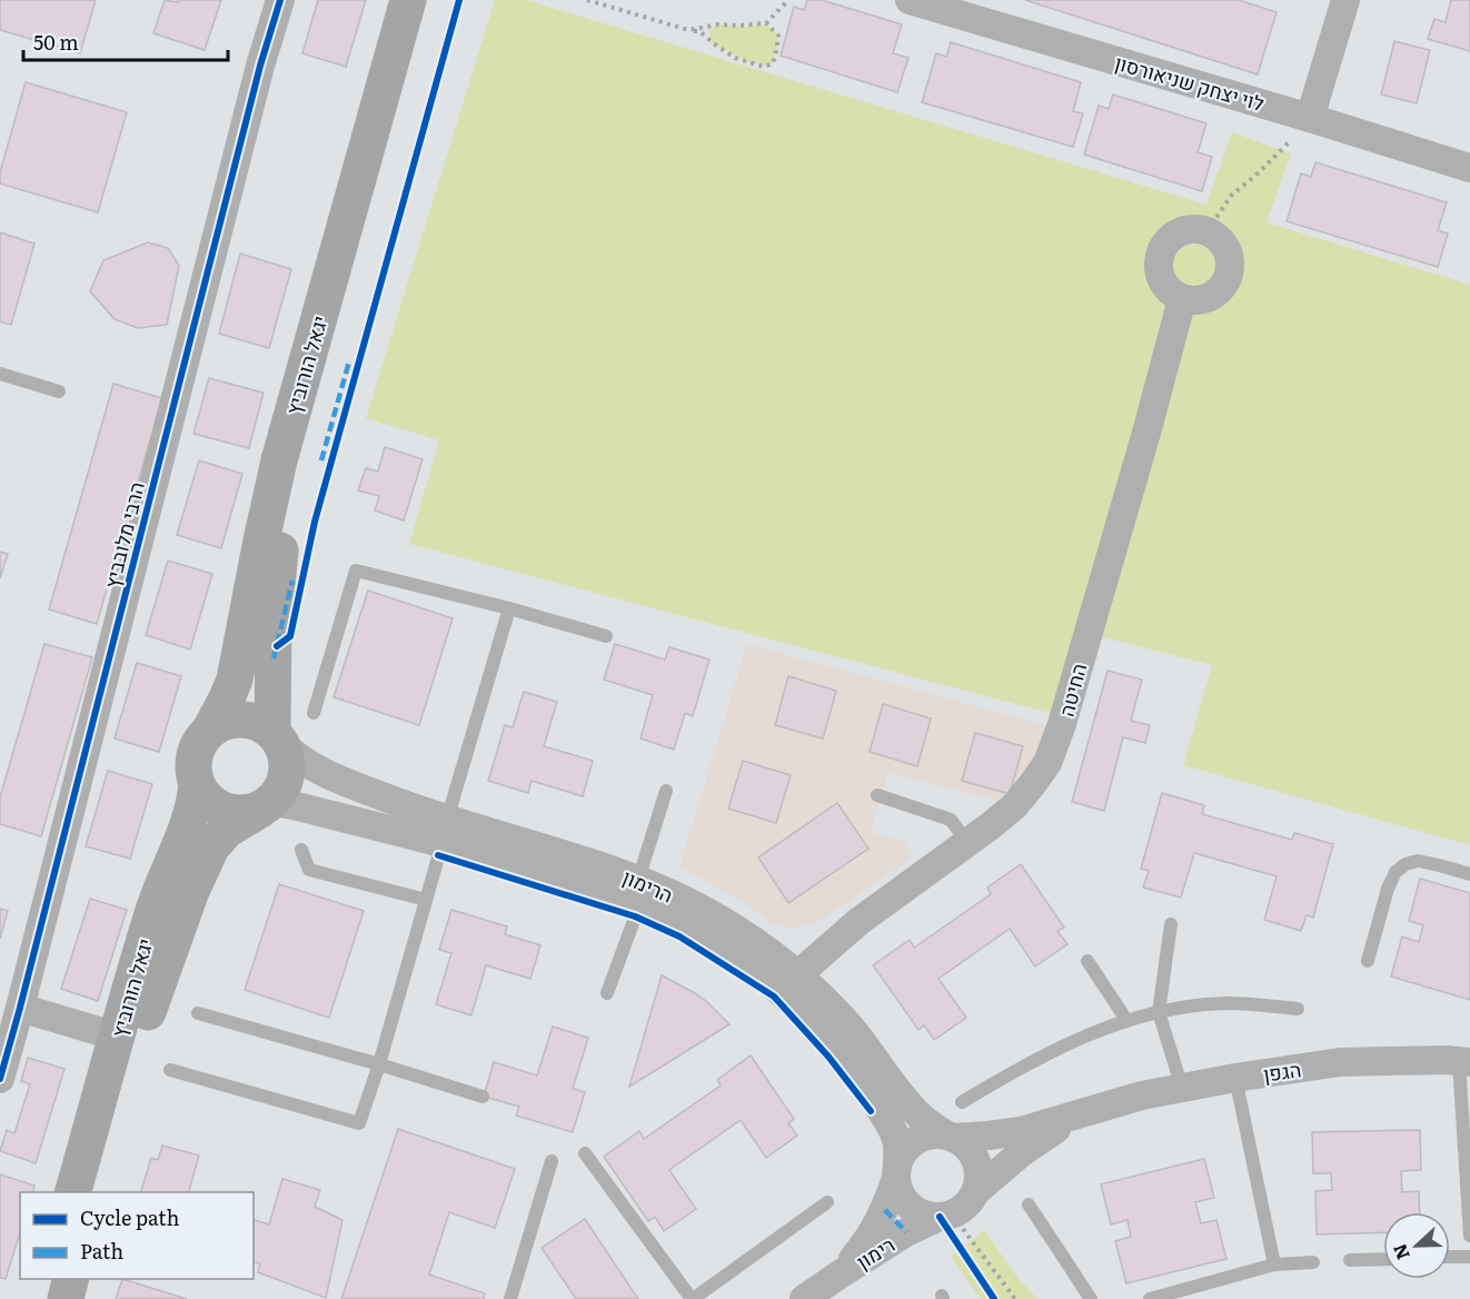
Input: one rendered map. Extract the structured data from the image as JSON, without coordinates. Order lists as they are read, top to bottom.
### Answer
{
  "streets": {
    "main road": ["יגאל הורוביץ"],
    "street": [
      "לוי יצחק שניאורסון",
      "הרבי מלובביץ",
      "החיטה",
      "הרימון",
      "הגפן",
      "רימון"
    ]
  },
  "crossings": [
    ["יגאל הורוביץ", "הרימון"],
    ["החיטה", "הרימון"],
    ["הרימון", "הגפן"],
    ["הרימון", "רימון"],
    ["הגפן", "רימון"]
  ],
  "legend": ["Cycle path", "Path"],
  "scale_bar": "50 m",
  "north": "left"
}
